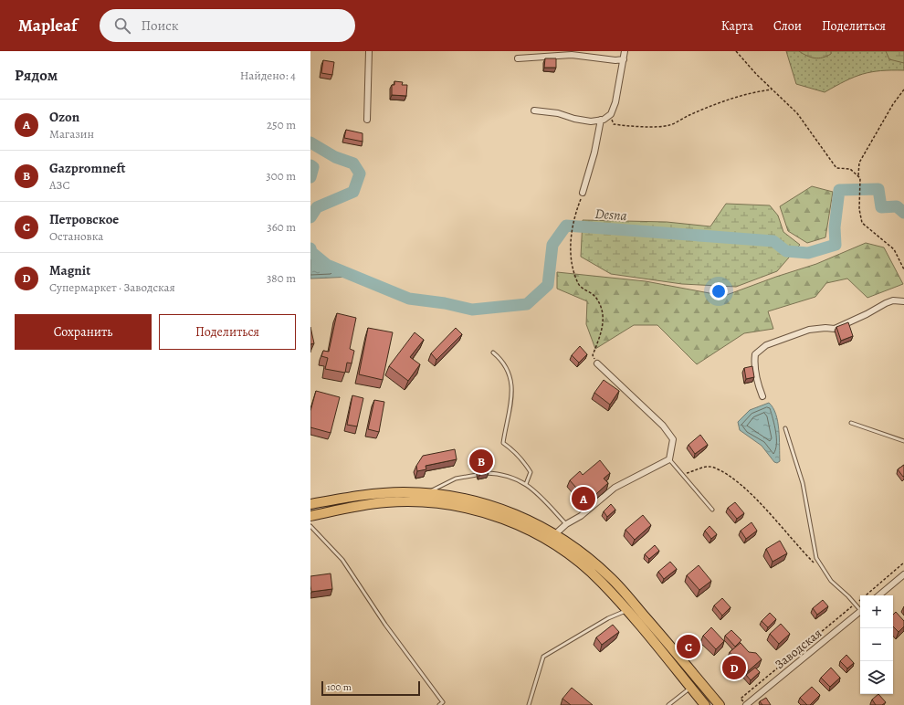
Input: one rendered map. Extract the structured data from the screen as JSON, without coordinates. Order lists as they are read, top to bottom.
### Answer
{
  "streets": {
    "street": ["Заводская"]
  },
  "water": ["Desna"],
  "scale_bar": "100 m",
  "page": {
    "header": "Mapleaf",
    "search": "Поиск",
    "nav": ["Карта", "Слои", "Поделиться"],
    "heading": ["Рядом", "Найдено: 4"],
    "list": [
      {
        "mark": "A",
        "name": "Ozon",
        "note": "Магазин",
        "value": "250 m"
      },
      {
        "mark": "B",
        "name": "Gazpromneft",
        "note": "АЗС",
        "value": "300 m"
      },
      {
        "mark": "C",
        "name": "Петровское",
        "note": "Остановка",
        "value": "360 m"
      },
      {
        "mark": "D",
        "name": "Magnit",
        "note": "Супермаркет · Заводская",
        "value": "380 m"
      }
    ],
    "buttons": ["Сохранить", "Поделиться"],
    "pins": [
      "B",
      "A",
      "C",
      "D"
    ],
    "map_buttons": ["+", "−"],
    "scale": "100 m"
  }
}
